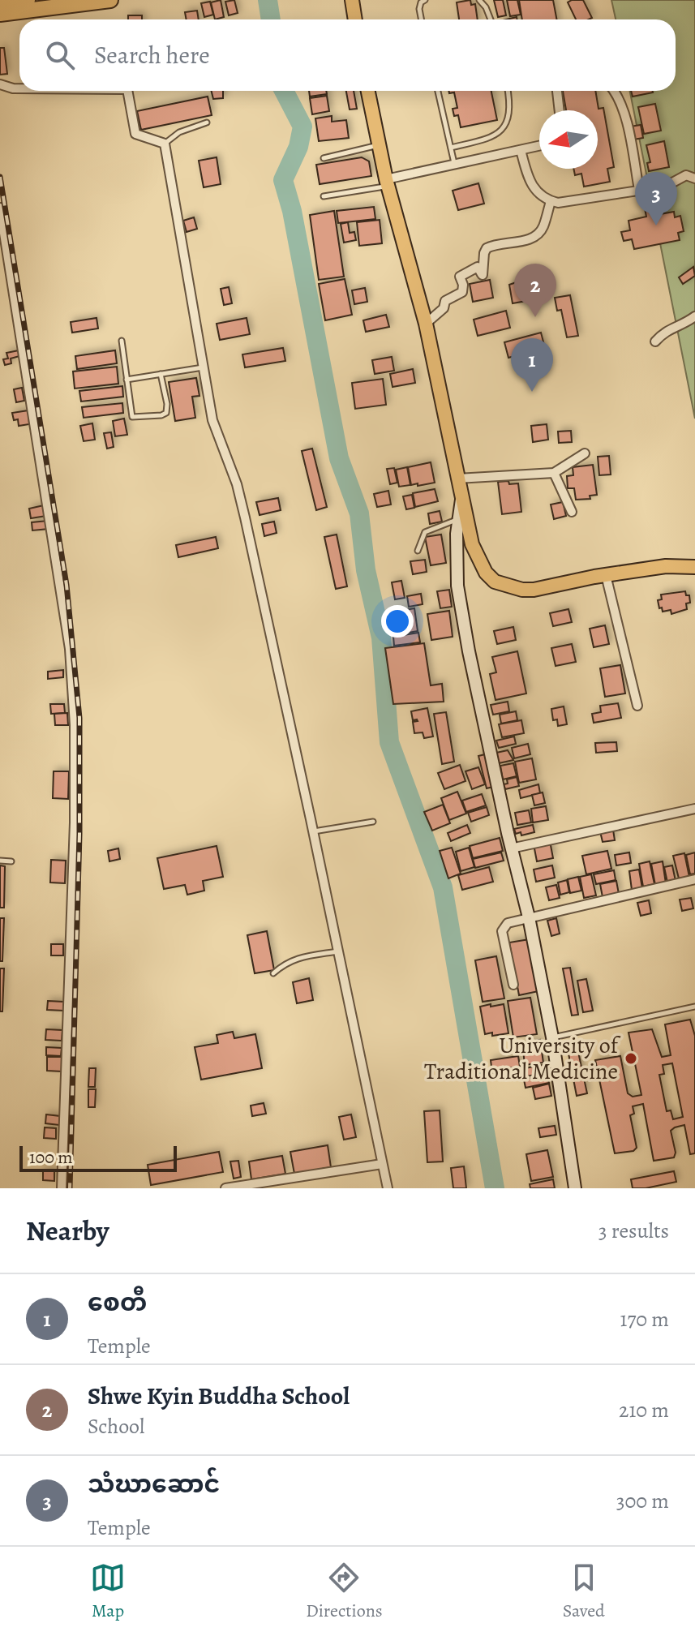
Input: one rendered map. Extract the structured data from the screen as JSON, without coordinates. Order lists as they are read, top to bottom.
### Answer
{
  "places": ["University of Traditional Medicine"],
  "scale_bar": "100 m",
  "north": "left",
  "page": {
    "search": "Search here",
    "pins": ["3", "2", "1"],
    "scale": "100 m",
    "heading": ["Nearby", "3 results"],
    "list": [
      {
        "mark": "1",
        "name": "စေတီ",
        "note": "Temple",
        "value": "170 m"
      },
      {
        "mark": "2",
        "name": "Shwe Kyin Buddha School",
        "note": "School",
        "value": "210 m"
      },
      {
        "mark": "3",
        "name": "သံဃာဆောင်",
        "note": "Temple",
        "value": "300 m"
      }
    ],
    "nav": ["Map", "Directions", "Saved"]
  }
}
